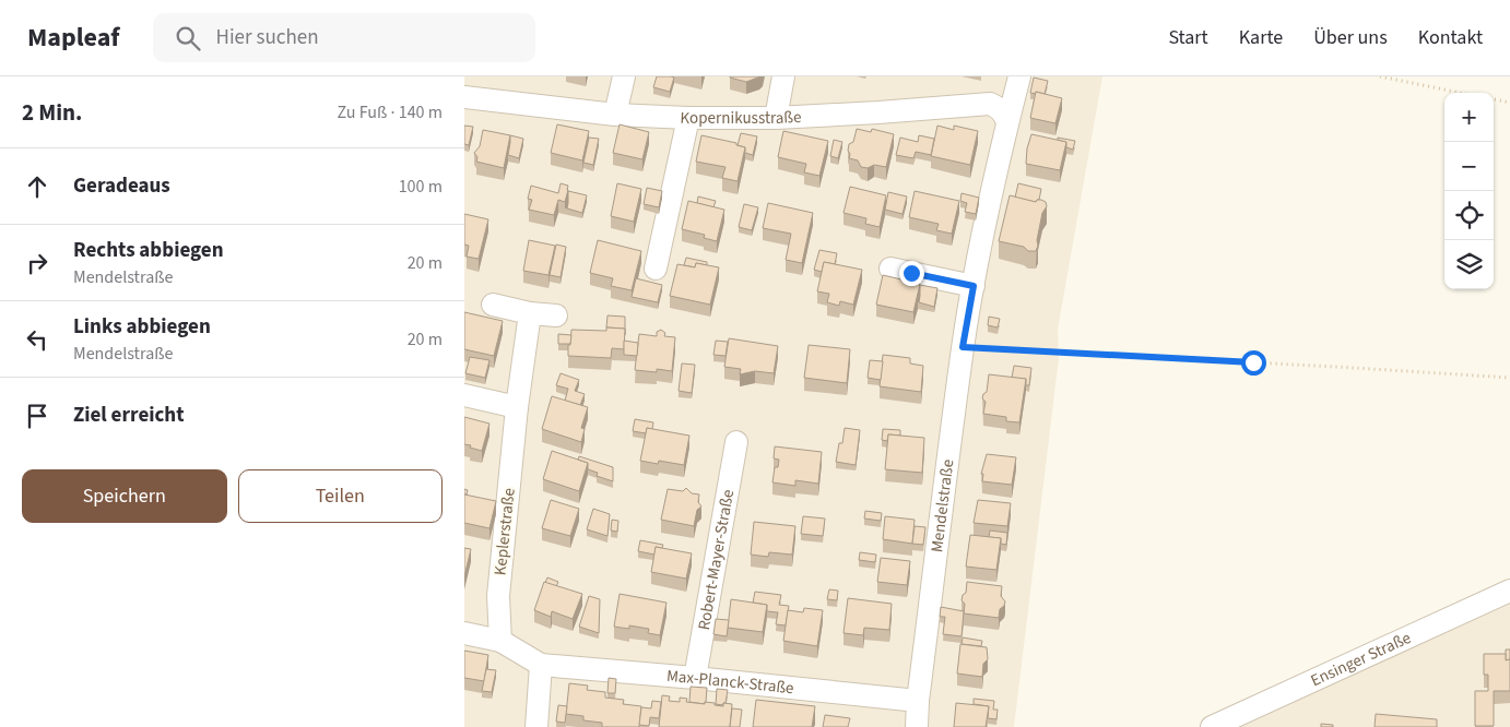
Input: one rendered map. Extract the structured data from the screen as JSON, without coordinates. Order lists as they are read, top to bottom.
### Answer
{
  "streets": {
    "street": [
      "Kopernikusstraße",
      "Mendelstraße",
      "Keplerstraße",
      "Robert-Mayer-Straße",
      "Ensinger Straße",
      "Max-Planck-Straße"
    ]
  },
  "crossings": [
    ["Kopernikusstraße", "Mendelstraße"],
    ["Mendelstraße", "Max-Planck-Straße"],
    ["Robert-Mayer-Straße", "Max-Planck-Straße"]
  ],
  "page": {
    "header": "Mapleaf",
    "search": "Hier suchen",
    "nav": [
      "Start",
      "Karte",
      "Über uns",
      "Kontakt"
    ],
    "heading": ["2 Min.", "Zu Fuß · 140 m"],
    "map_buttons": ["+", "−"],
    "list": [
      ["Geradeaus", "100 m"],
      ["Rechts abbiegen", "Mendelstraße", "20 m"],
      ["Links abbiegen", "Mendelstraße", "20 m"],
      "Ziel erreicht"
    ],
    "buttons": ["Speichern", "Teilen"]
  }
}
